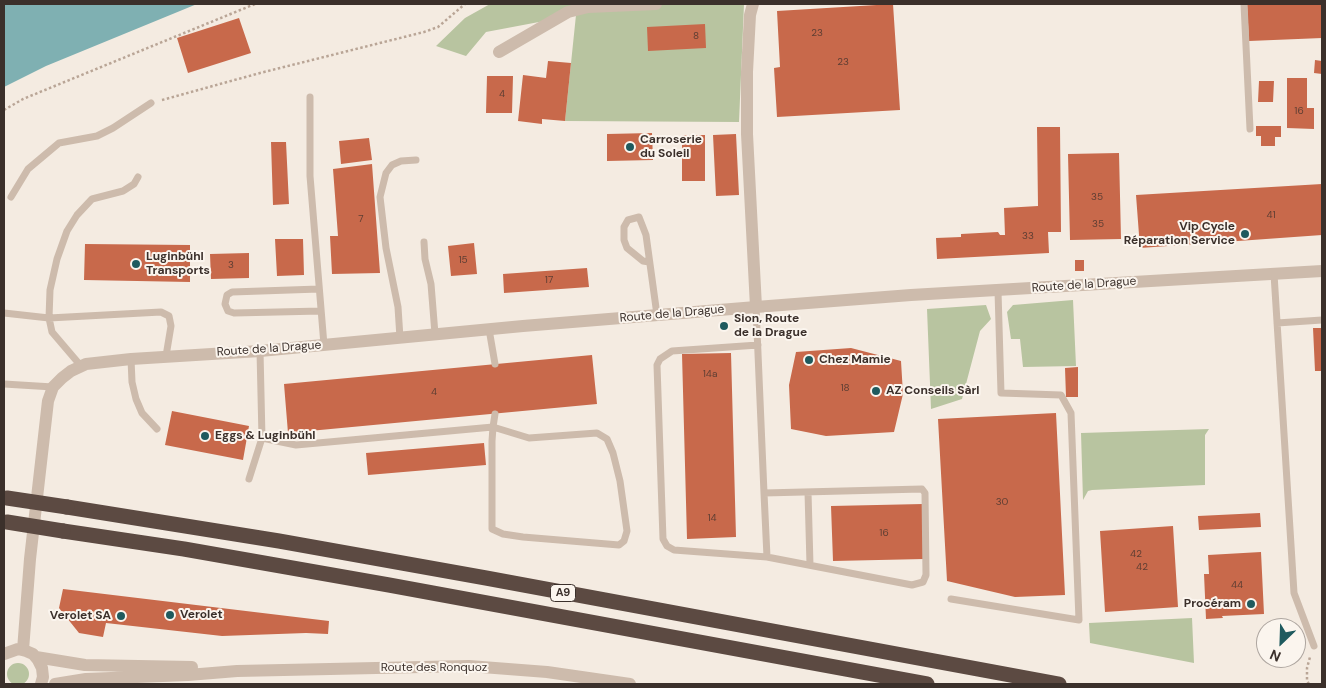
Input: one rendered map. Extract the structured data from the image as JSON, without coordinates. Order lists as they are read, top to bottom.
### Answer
{
  "streets": {
    "highway": ["A9"],
    "street": ["Route de la Drague", "Route des Ronquoz"]
  },
  "places": [
    "Carroserie du Soleil",
    "Vip Cycle Réparation Service",
    "Luginbühl Transports",
    "Sion, Route de la Drague",
    "Chez Mamie",
    "AZ Conseils Sàrl",
    "Eggs & Luginbühl",
    "Procéram",
    "Verolet",
    "Verolet SA"
  ],
  "house_numbers": [
    "23",
    "8",
    "23",
    "4",
    "16",
    "35",
    "41",
    "7",
    "35",
    "33",
    "15",
    "3",
    "17",
    "14a",
    "18",
    "4",
    "30",
    "14",
    "16",
    "42",
    "42",
    "44"
  ],
  "north": "bottom left"
}
